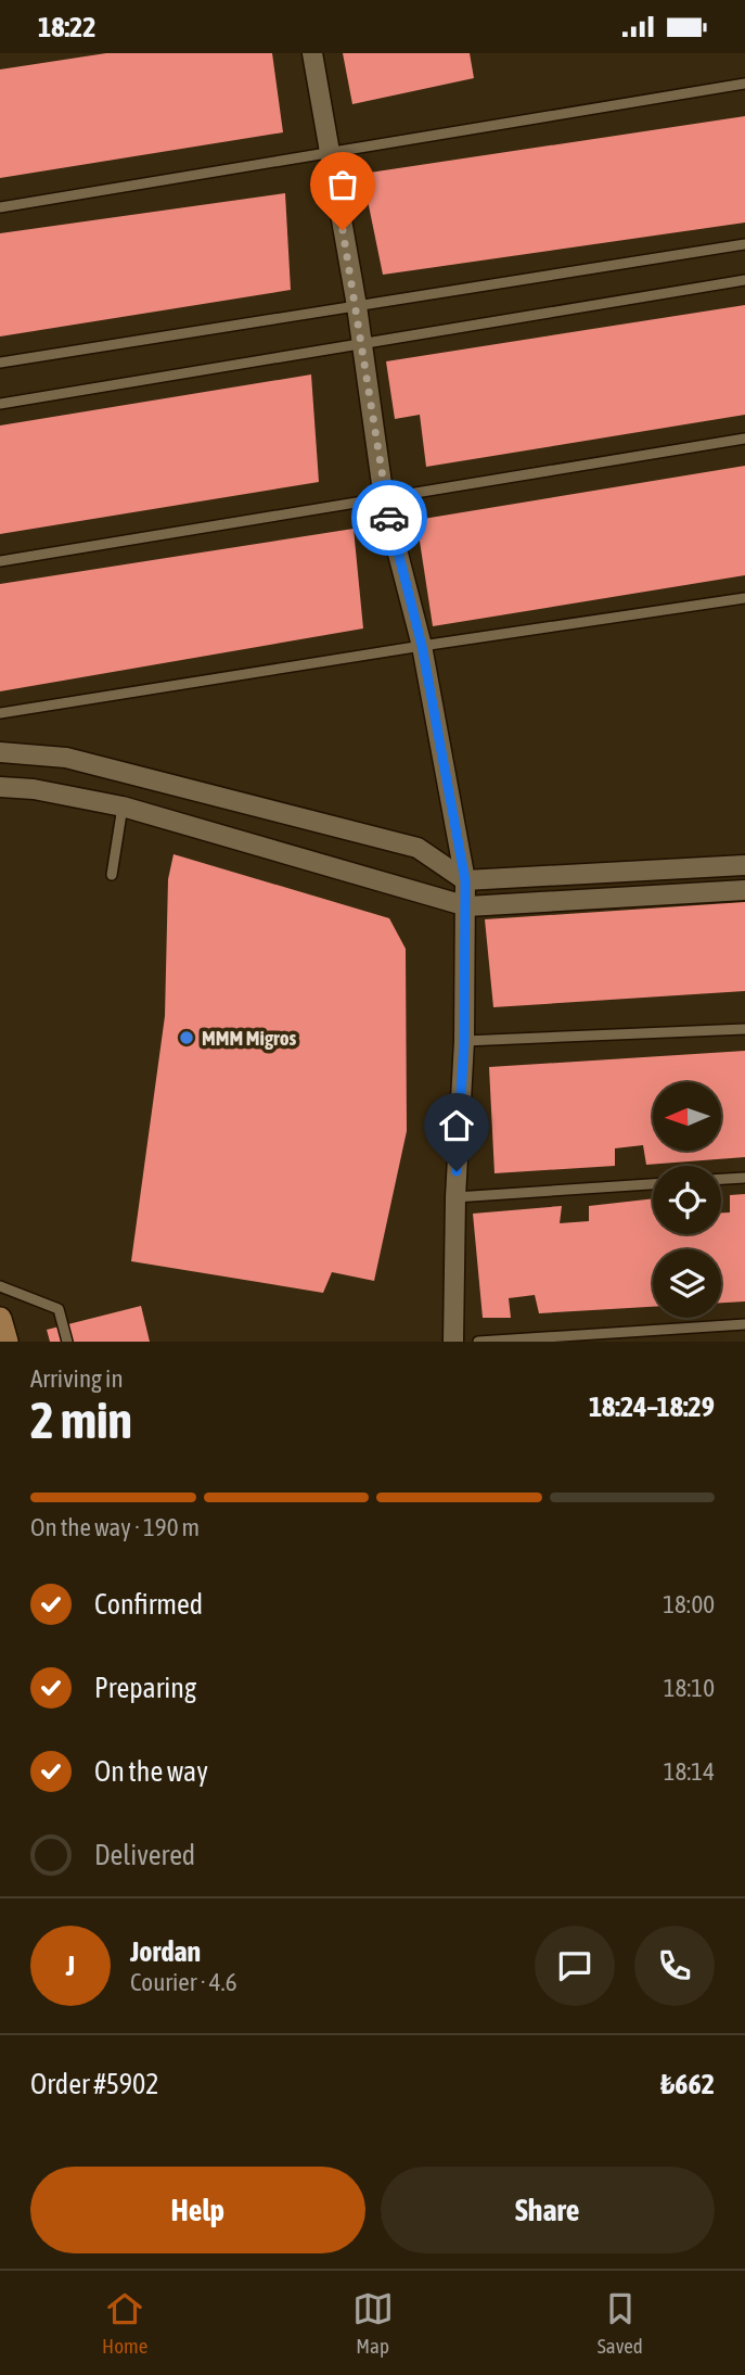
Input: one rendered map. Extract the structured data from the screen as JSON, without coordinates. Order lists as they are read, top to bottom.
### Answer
{
  "places": ["MMM Migros"],
  "north": "left",
  "page": {
    "status": "18:22",
    "heading": ["2 min", "Arriving in", "18:24–18:29"],
    "panel": [
      "Jordan",
      "Courier · 4.6",
      "Order #5902",
      "₺662"
    ],
    "bar": "On the way · 190 m",
    "list": [
      ["Confirmed", "18:00"],
      ["Preparing", "18:10"],
      ["On the way", "18:14"],
      "Delivered"
    ],
    "round": "J",
    "buttons": ["Help", "Share"],
    "tabs": ["Home", "Map", "Saved"]
  }
}
